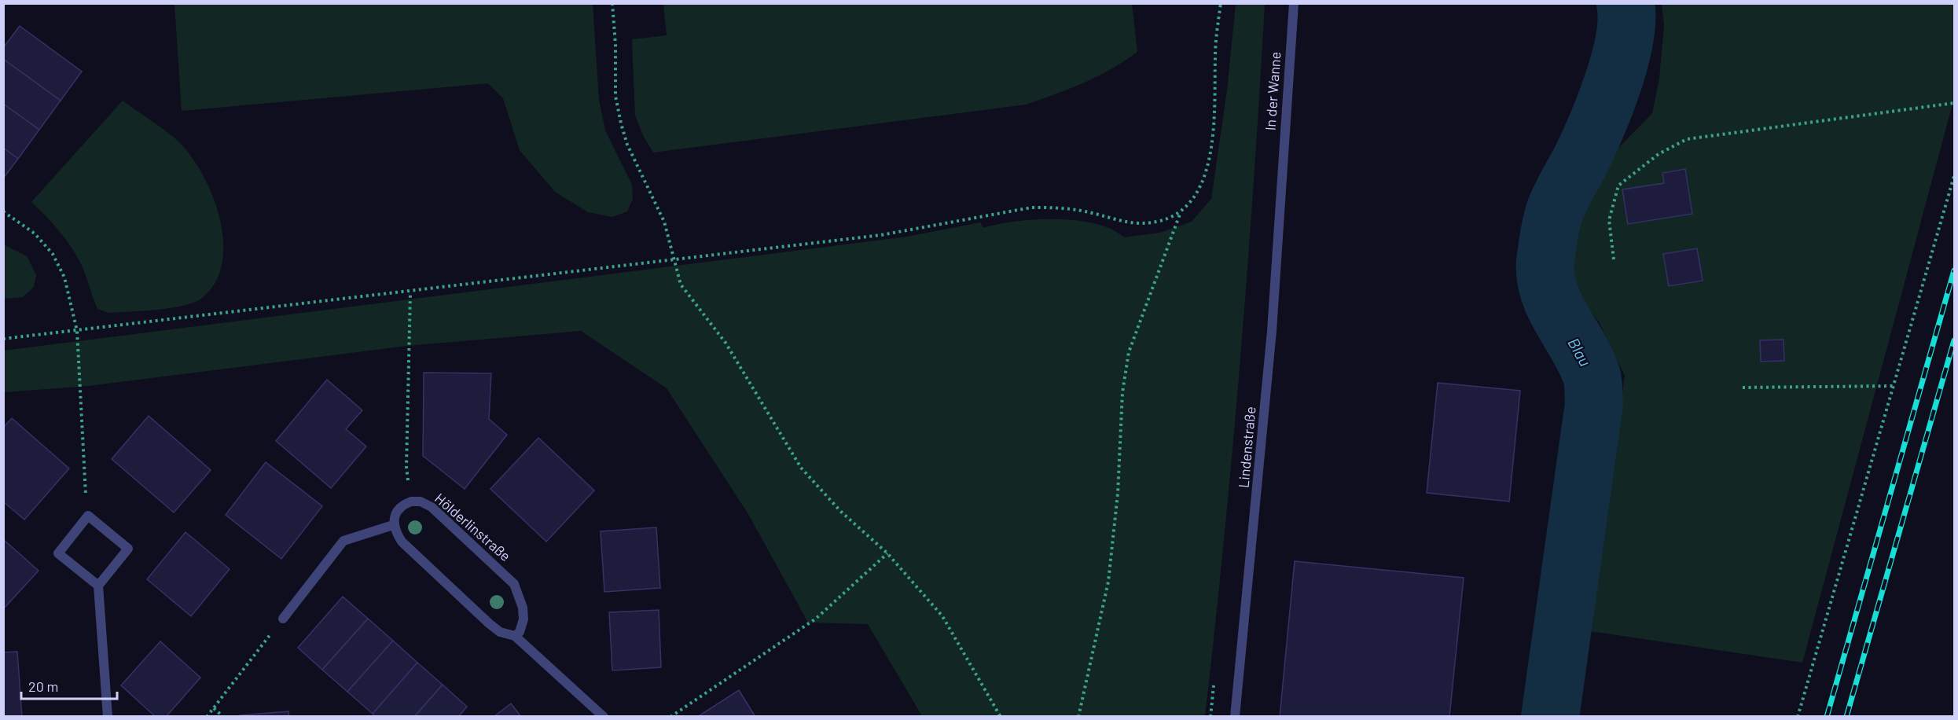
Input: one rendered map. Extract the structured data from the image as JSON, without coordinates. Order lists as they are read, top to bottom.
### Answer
{
  "streets": {
    "street": ["In der Wanne", "Lindenstraße", "Hölderlinstraße"]
  },
  "crossings": [
    ["In der Wanne", "Lindenstraße"]
  ],
  "water": ["Blau"],
  "scale_bar": "20 m"
}
